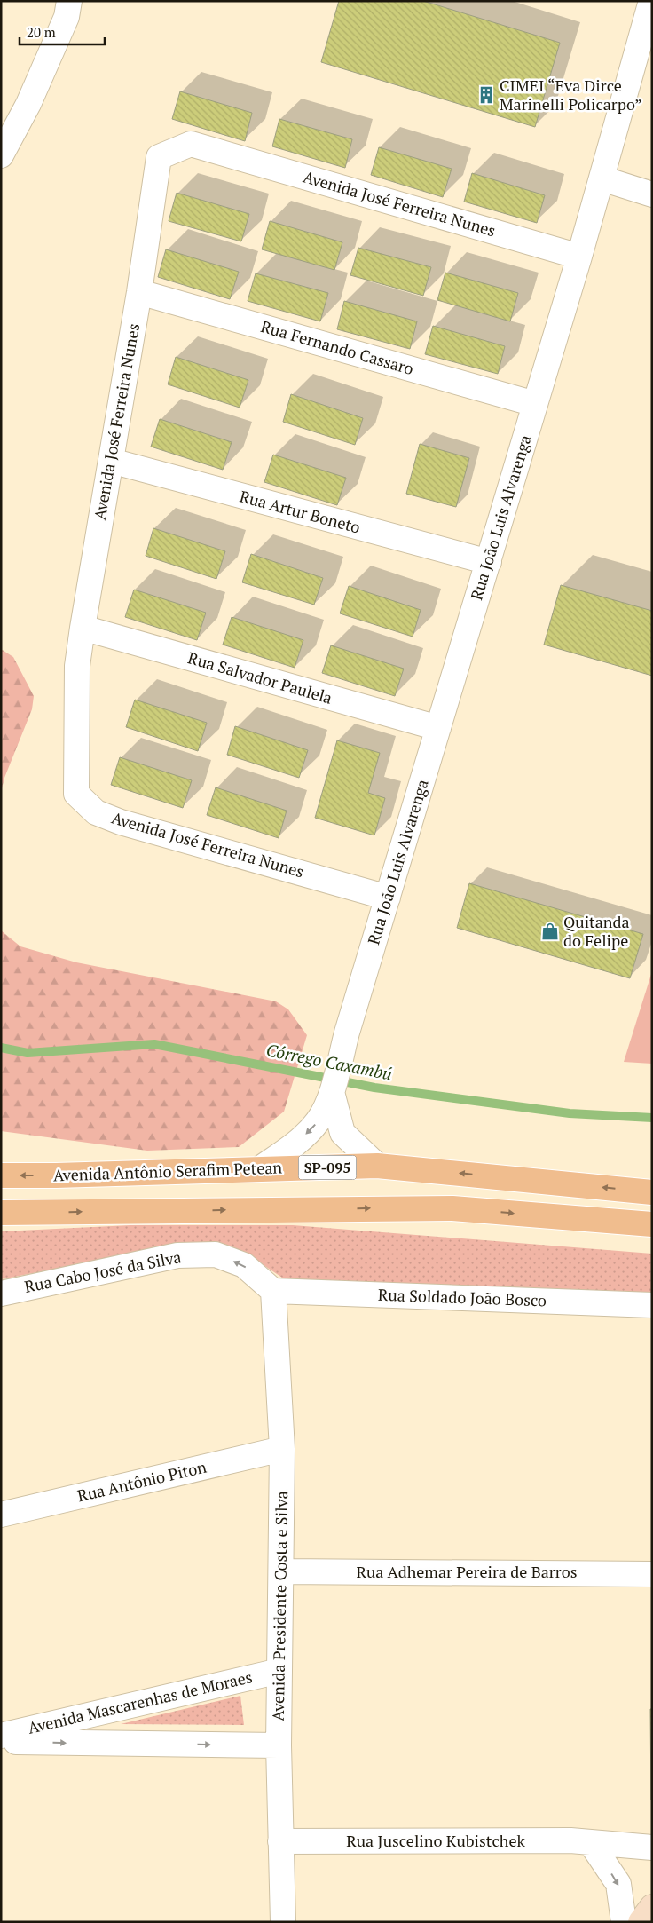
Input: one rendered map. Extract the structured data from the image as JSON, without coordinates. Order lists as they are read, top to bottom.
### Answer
{
  "streets": {
    "main road": ["SP-095", "Avenida Antônio Serafim Petean"],
    "street": [
      "Avenida José Ferreira Nunes",
      "Rua Fernando Cassaro",
      "Rua Artur Boneto",
      "Rua João Luis Alvarenga",
      "Rua Salvador Paulela",
      "Rua Cabo José da Silva",
      "Rua Soldado João Bosco",
      "Rua Antônio Piton",
      "Rua Adhemar Pereira de Barros",
      "Avenida Presidente Costa e Silva",
      "Avenida Mascarenhas de Moraes",
      "Rua Juscelino Kubistchek"
    ]
  },
  "crossings": [
    ["Avenida José Ferreira Nunes", "Rua Fernando Cassaro"],
    ["Avenida José Ferreira Nunes", "Rua Artur Boneto"],
    ["Avenida José Ferreira Nunes", "Rua João Luis Alvarenga"],
    ["Avenida José Ferreira Nunes", "Rua Salvador Paulela"],
    ["Rua Fernando Cassaro", "Rua João Luis Alvarenga"],
    ["Rua Artur Boneto", "Rua João Luis Alvarenga"],
    ["Rua João Luis Alvarenga", "Rua Salvador Paulela"],
    ["Rua João Luis Alvarenga", "Avenida Antônio Serafim Petean"],
    ["Rua Cabo José da Silva", "Rua Soldado João Bosco"],
    ["Rua Cabo José da Silva", "Avenida Presidente Costa e Silva"],
    ["Rua Soldado João Bosco", "Avenida Presidente Costa e Silva"],
    ["Rua Antônio Piton", "Avenida Presidente Costa e Silva"],
    ["Rua Adhemar Pereira de Barros", "Avenida Presidente Costa e Silva"],
    ["Avenida Presidente Costa e Silva", "Avenida Mascarenhas de Moraes"],
    ["Avenida Presidente Costa e Silva", "Rua Juscelino Kubistchek"]
  ],
  "one_way": ["Rua Cabo José da Silva"],
  "water": ["Córrego Caxambú"],
  "places": {
    "building": ["CIMEI “Eva Dirce Marinelli Policarpo”"],
    "shop": ["Quitanda do Felipe"]
  },
  "scale_bar": "20 m"
}
